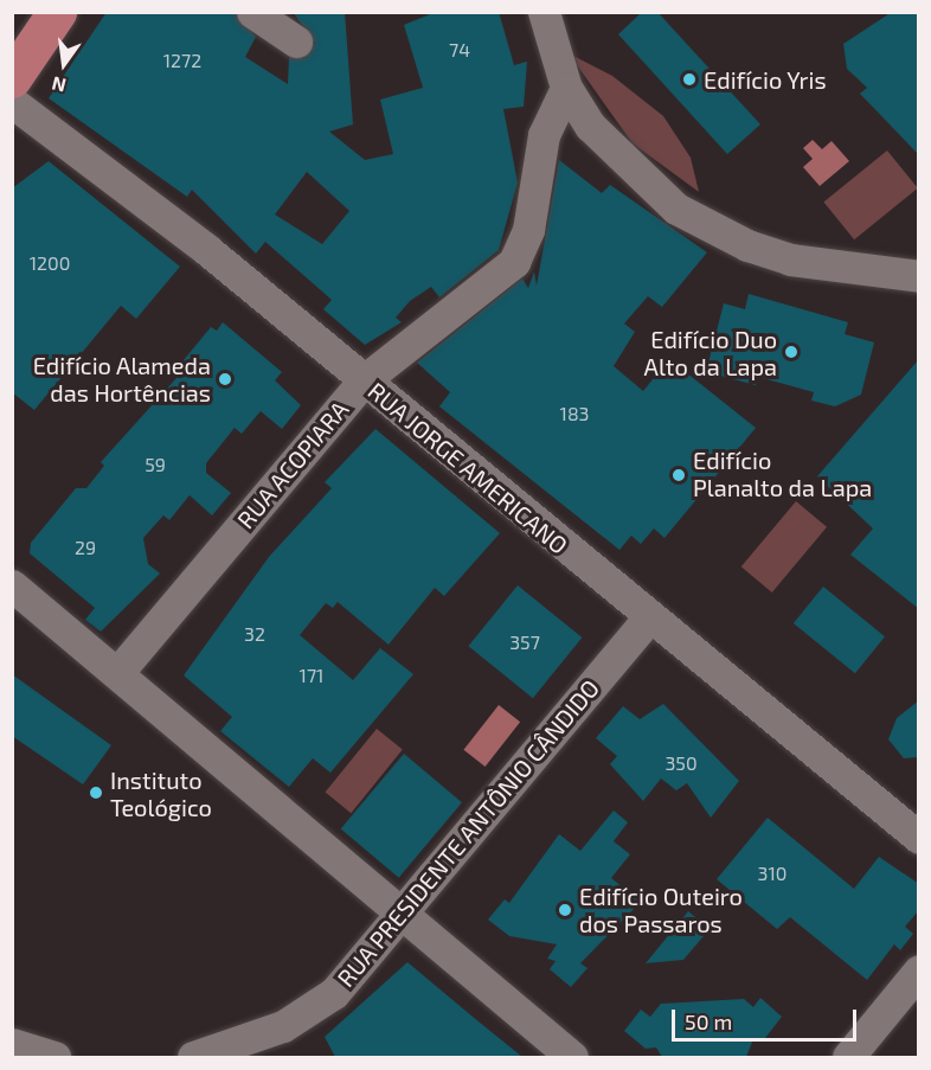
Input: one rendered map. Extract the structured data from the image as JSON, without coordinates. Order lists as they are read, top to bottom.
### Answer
{
  "streets": {
    "street": ["RUA ACOPIARA", "RUA JORGE AMERICANO", "RUA PRESIDENTE ANTÔNIO CÂNDIDO"]
  },
  "crossings": [
    ["RUA ACOPIARA", "RUA JORGE AMERICANO"],
    ["RUA JORGE AMERICANO", "RUA PRESIDENTE ANTÔNIO CÂNDIDO"]
  ],
  "places": [
    "Edifício Yris",
    "Edifício Duo Alto da Lapa",
    "Edifício Alameda das Hortências",
    "Edifício Planalto da Lapa",
    "Instituto Teológico",
    "Edifício Outeiro dos Passaros"
  ],
  "house_numbers": [
    "74",
    "1272",
    "1200",
    "183",
    "59",
    "29",
    "32",
    "357",
    "171",
    "350",
    "310"
  ],
  "scale_bar": "50 m",
  "north": "bottom"
}
